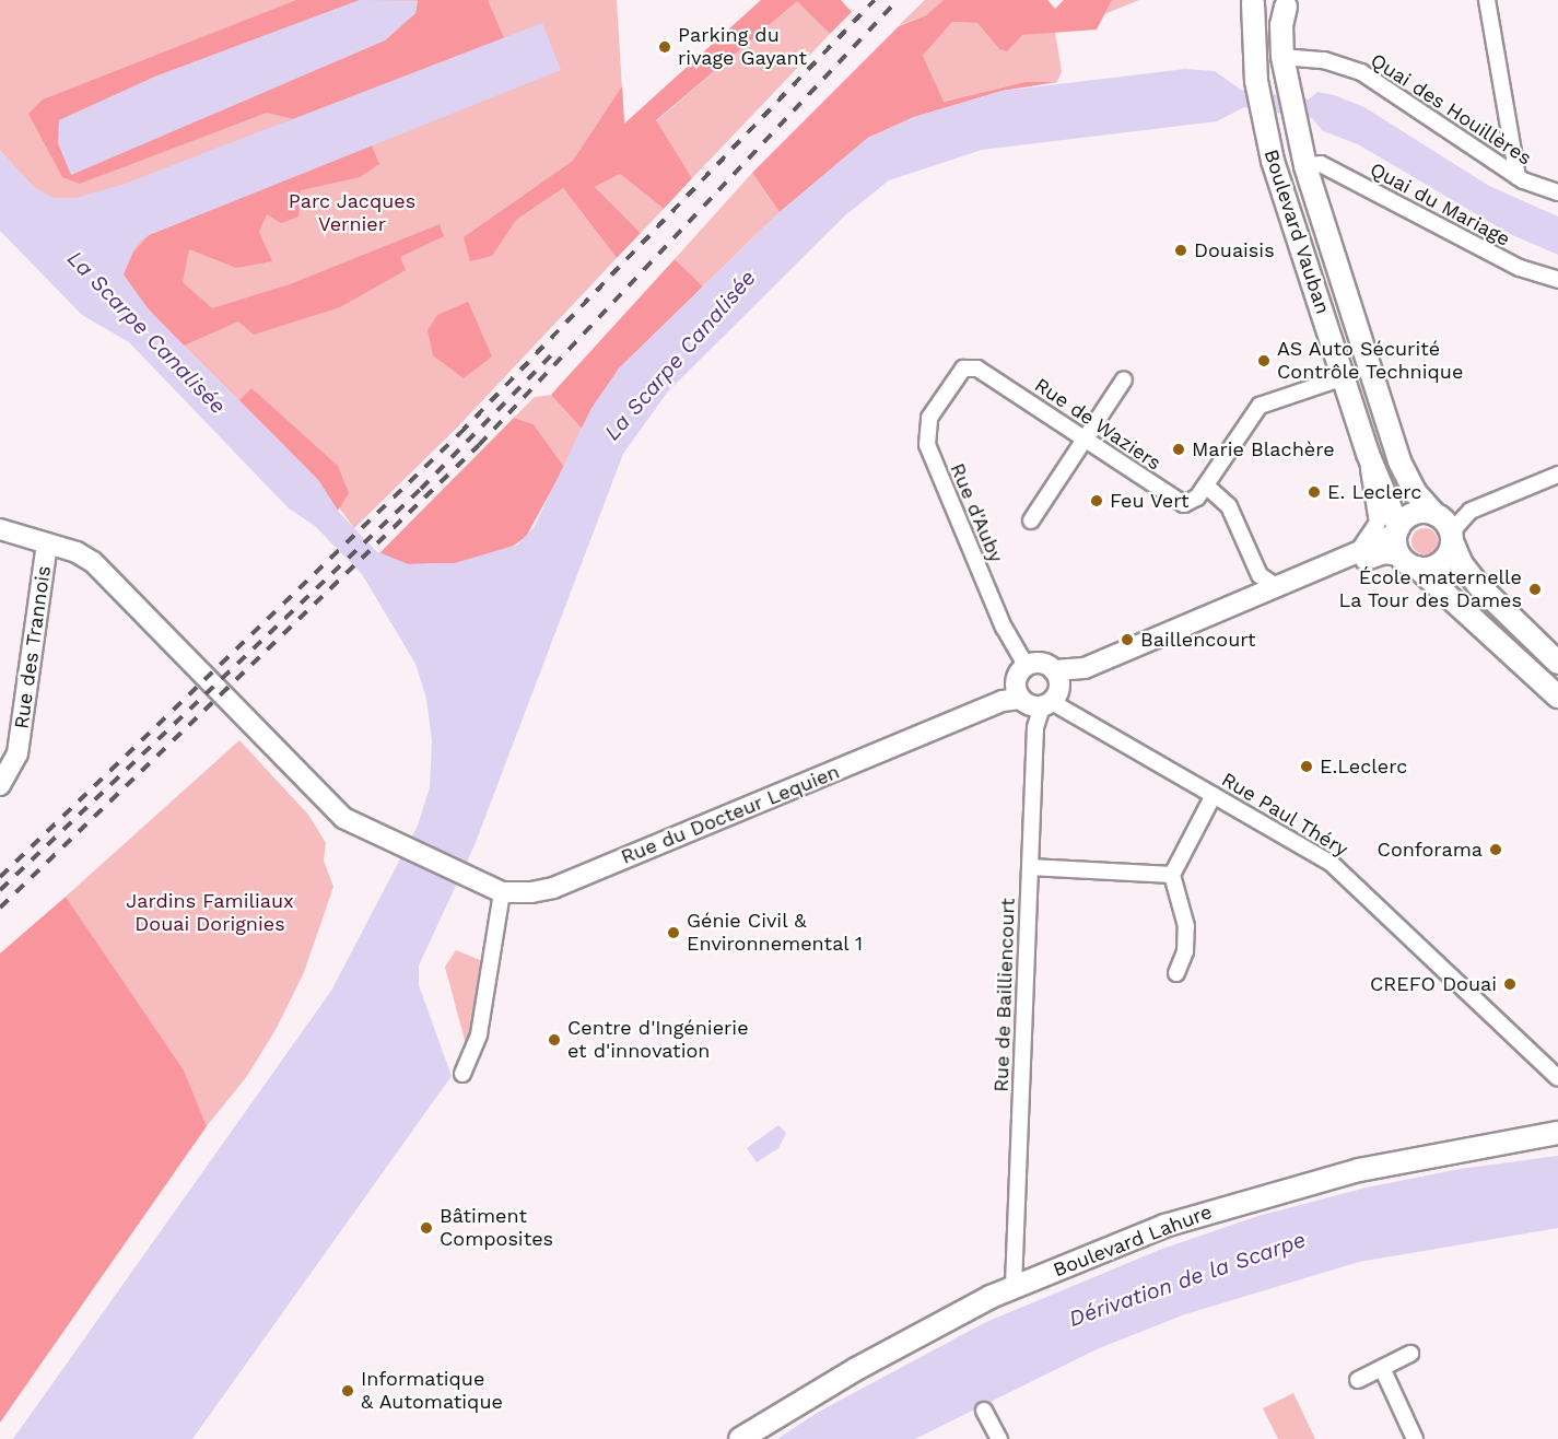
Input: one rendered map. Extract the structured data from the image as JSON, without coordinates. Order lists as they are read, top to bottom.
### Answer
{
  "streets": {
    "main road": ["Boulevard Vauban", "Boulevard Lahure"],
    "street": [
      "Quai des Houillères",
      "Quai du Mariage",
      "Rue de Waziers",
      "Rue d'Auby",
      "Rue des Trannois",
      "Rue du Docteur Lequien",
      "Rue Paul Théry",
      "Rue de Bailliencourt"
    ]
  },
  "crossings": [
    ["Quai des Houillères", "Boulevard Vauban"],
    ["Quai du Mariage", "Boulevard Vauban"],
    ["Rue de Waziers", "Rue d'Auby"],
    ["Rue d'Auby", "Rue du Docteur Lequien"],
    ["Rue des Trannois", "Rue du Docteur Lequien"],
    ["Rue Paul Théry", "Rue de Bailliencourt"],
    ["Rue de Bailliencourt", "Boulevard Lahure"]
  ],
  "water": ["La Scarpe Canalisée", "Dérivation de la Scarpe"],
  "parks": ["Parc Jacques Vernier", "Jardins Familiaux Douai Dorignies"],
  "places": [
    "Parking du rivage Gayant",
    "Douaisis",
    "AS Auto Sécurité Contrôle Technique",
    "Marie Blachère",
    "E. Leclerc",
    "Feu Vert",
    "École maternelle La Tour des Dames",
    "Baillencourt",
    "E.Leclerc",
    "Conforama",
    "Génie Civil & Environnemental 1",
    "CREFO Douai",
    "Centre d'Ingénierie et d'innovation",
    "Bâtiment Composites",
    "Informatique & Automatique"
  ]
}
